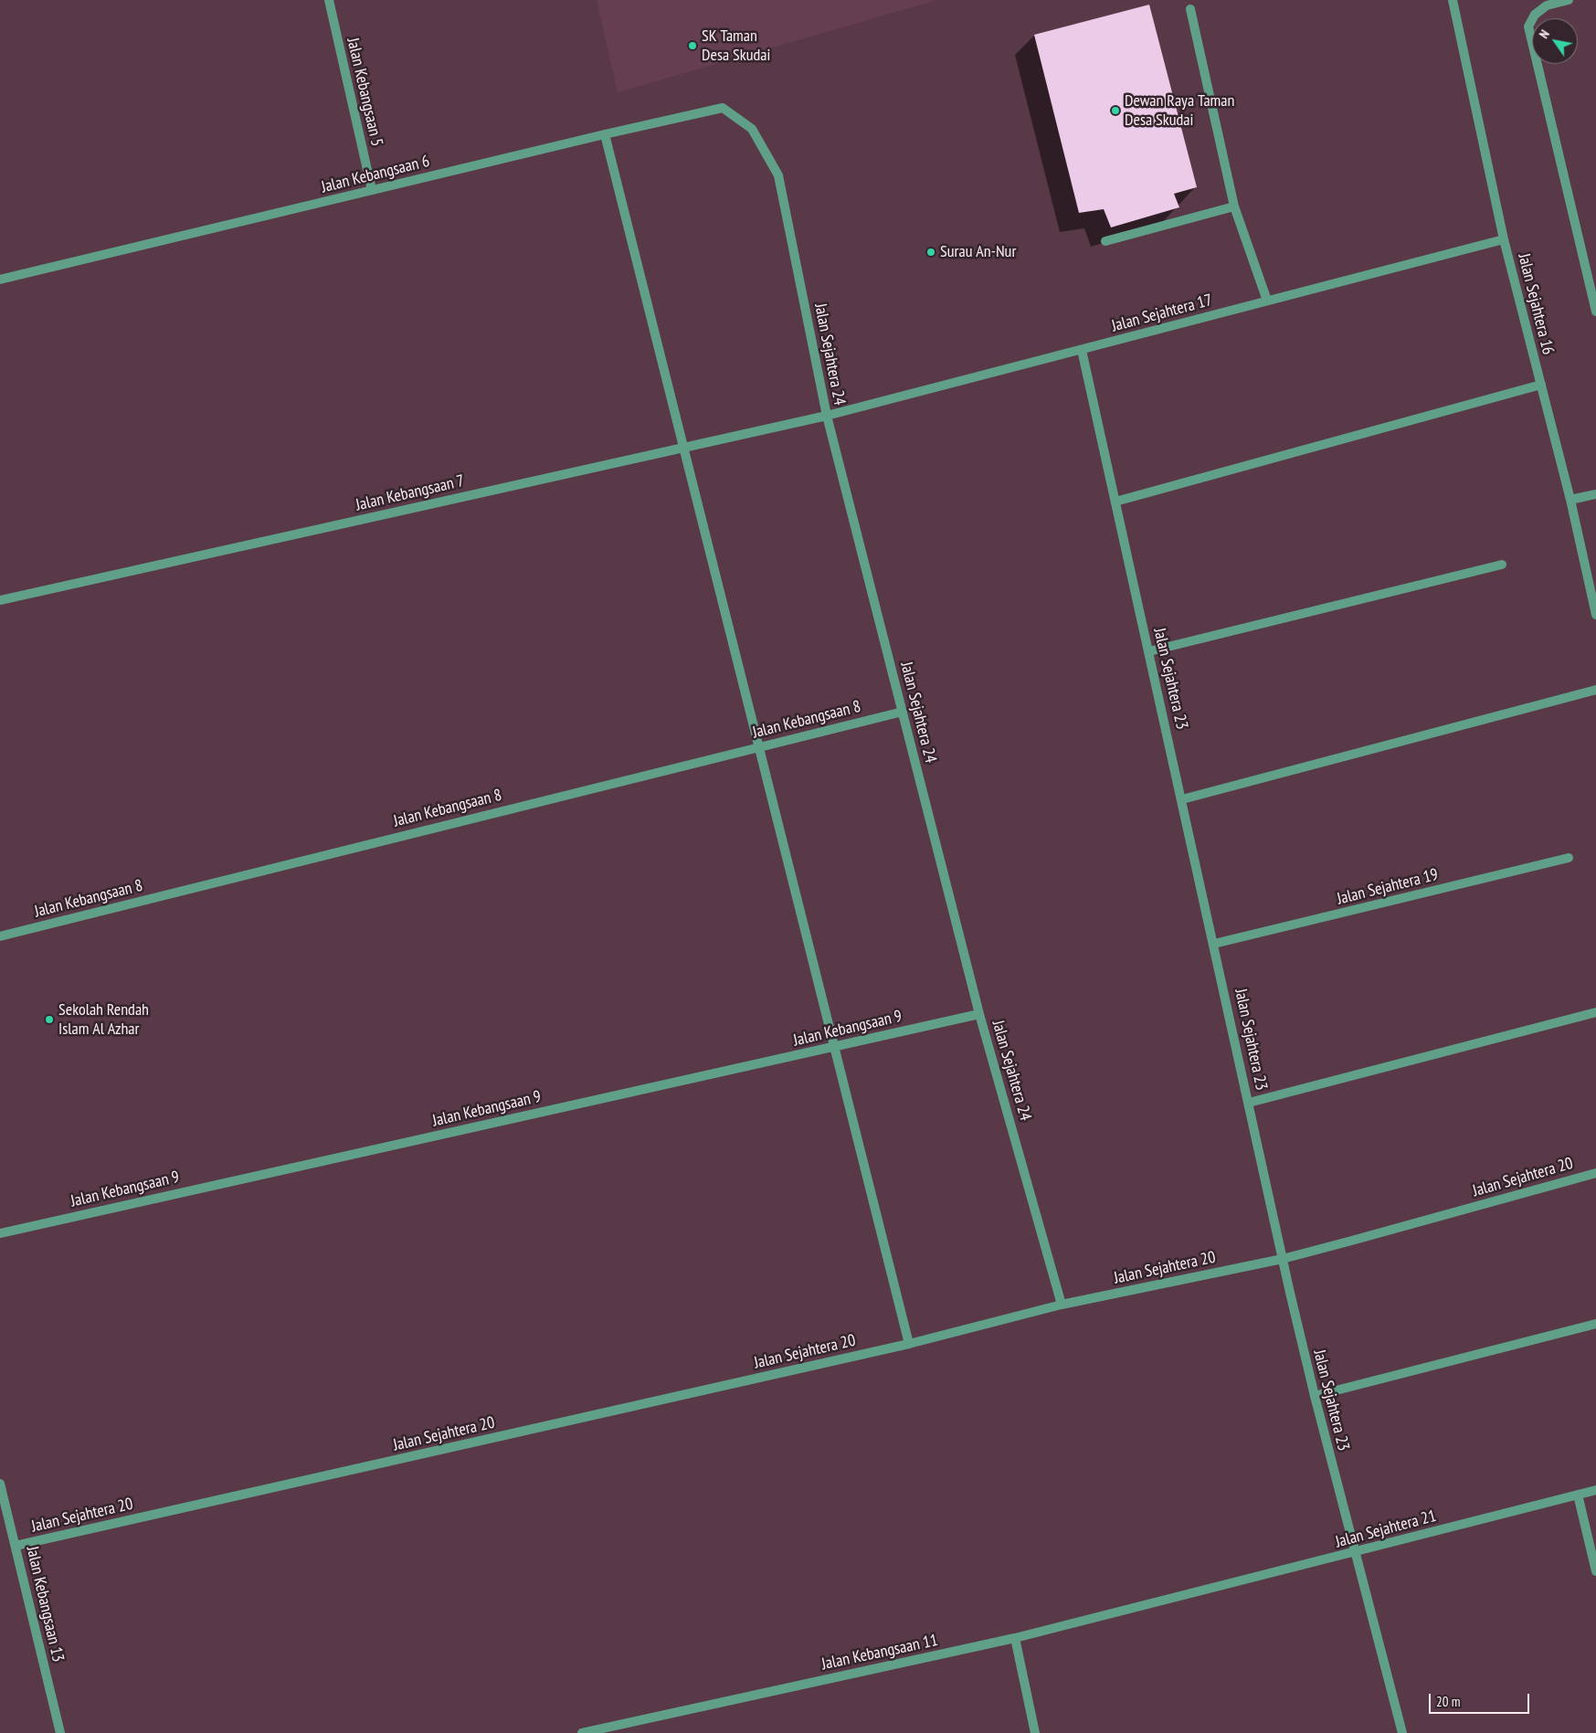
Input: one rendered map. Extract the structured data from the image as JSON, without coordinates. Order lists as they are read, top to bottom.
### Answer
{
  "streets": {
    "street": [
      "Jalan Kebangsaan 5",
      "Jalan Kebangsaan 6",
      "Jalan Sejahtera 16",
      "Jalan Sejahtera 17",
      "Jalan Sejahtera 24",
      "Jalan Kebangsaan 7",
      "Jalan Sejahtera 23",
      "Jalan Kebangsaan 8",
      "Jalan Sejahtera 19",
      "Jalan Kebangsaan 9",
      "Jalan Sejahtera 20",
      "Jalan Sejahtera 21",
      "Jalan Kebangsaan 13",
      "Jalan Kebangsaan 11"
    ]
  },
  "crossings": [
    ["Jalan Kebangsaan 5", "Jalan Kebangsaan 6"],
    ["Jalan Kebangsaan 6", "Jalan Sejahtera 24"],
    ["Jalan Sejahtera 16", "Jalan Sejahtera 17"],
    ["Jalan Sejahtera 17", "Jalan Sejahtera 24"],
    ["Jalan Sejahtera 17", "Jalan Kebangsaan 7"],
    ["Jalan Sejahtera 17", "Jalan Sejahtera 23"],
    ["Jalan Sejahtera 24", "Jalan Kebangsaan 7"],
    ["Jalan Sejahtera 24", "Jalan Kebangsaan 8"],
    ["Jalan Sejahtera 24", "Jalan Kebangsaan 9"],
    ["Jalan Sejahtera 24", "Jalan Sejahtera 20"],
    ["Jalan Sejahtera 23", "Jalan Sejahtera 19"],
    ["Jalan Sejahtera 23", "Jalan Sejahtera 20"],
    ["Jalan Sejahtera 23", "Jalan Sejahtera 21"],
    ["Jalan Sejahtera 20", "Jalan Kebangsaan 13"],
    ["Jalan Sejahtera 21", "Jalan Kebangsaan 11"]
  ],
  "places": [
    "SK Taman Desa Skudai",
    "Dewan Raya Taman Desa Skudai",
    "Surau An-Nur",
    "Sekolah Rendah Islam Al Azhar"
  ],
  "scale_bar": "20 m",
  "north": "top left"
}
